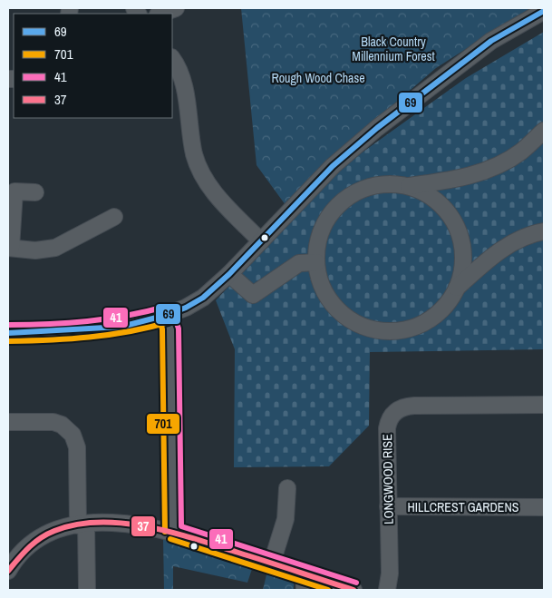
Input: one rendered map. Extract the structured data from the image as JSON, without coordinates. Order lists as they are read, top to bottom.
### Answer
{
  "streets": {
    "street": ["LONGWOOD RISE", "HILLCREST GARDENS"]
  },
  "crossings": [
    ["LONGWOOD RISE", "HILLCREST GARDENS"]
  ],
  "parks": ["Black Country Millennium Forest", "Rough Wood Chase"],
  "lines": [
    "transit line 69",
    "transit line 41",
    "transit line 701",
    "transit line 37"
  ],
  "legend": [
    "69",
    "701",
    "41",
    "37"
  ]
}
